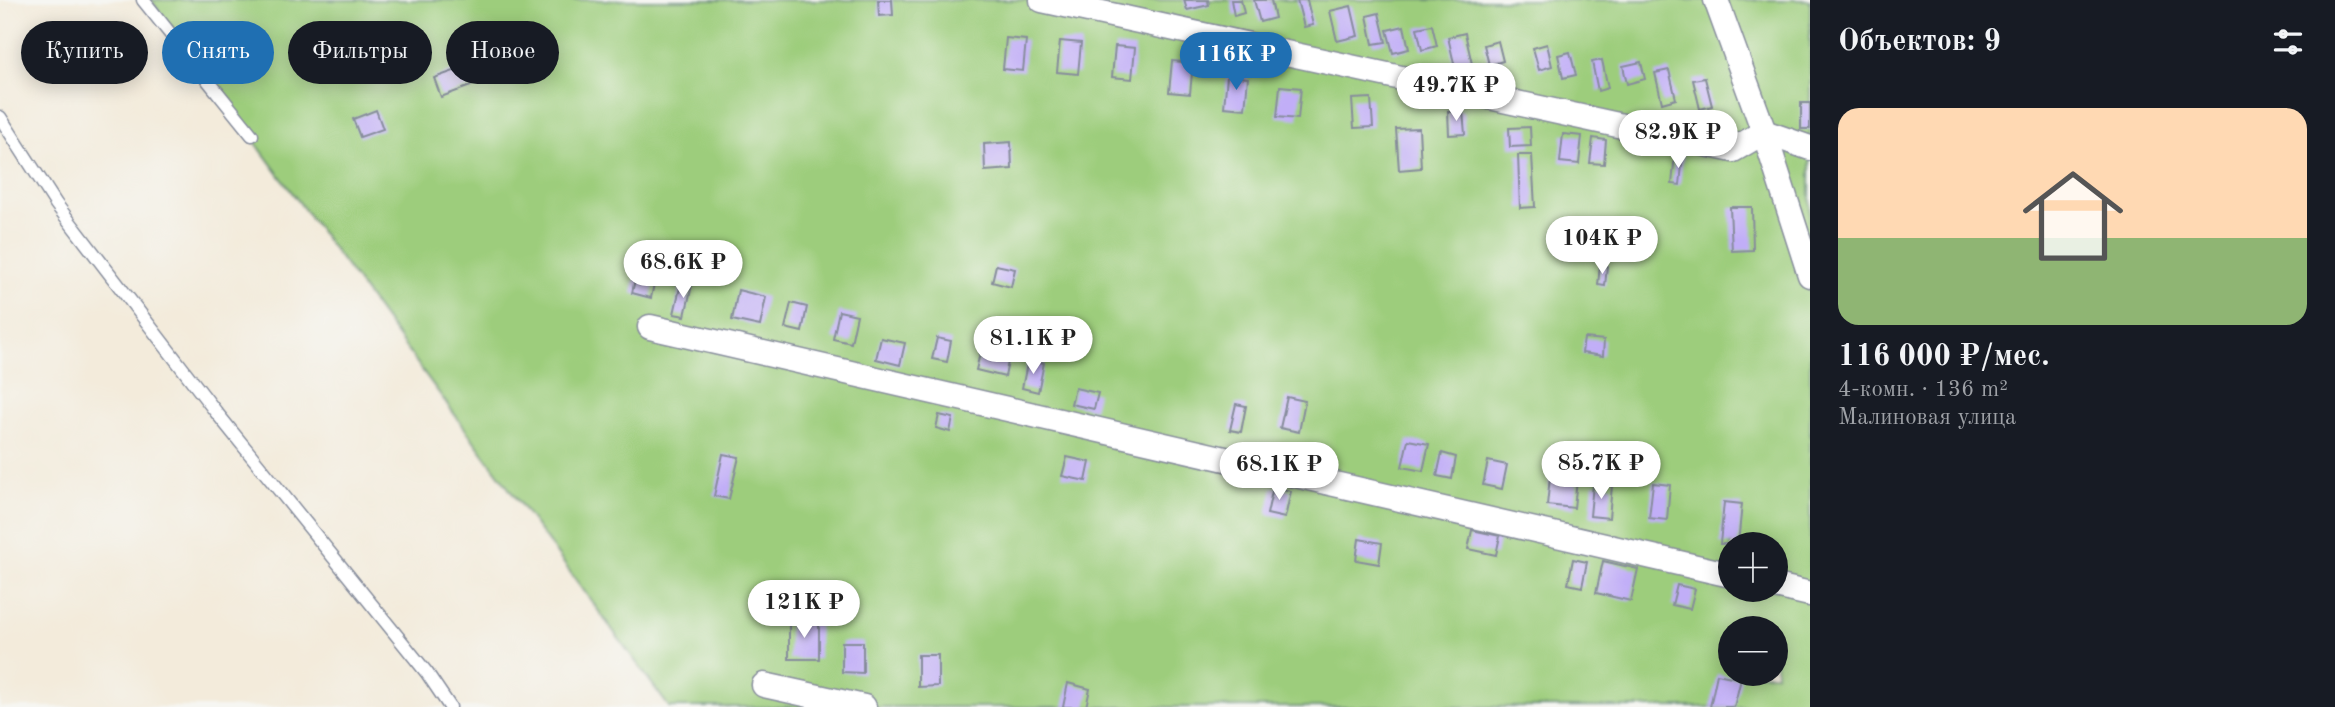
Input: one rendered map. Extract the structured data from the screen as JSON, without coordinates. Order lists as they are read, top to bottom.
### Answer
{
  "page": {
    "heading": "Объектов: 9",
    "chip": [
      "Купить",
      "Снять",
      "Фильтры",
      "Новое"
    ],
    "price": [
      "116K ₽",
      "49.7K ₽",
      "82.9K ₽",
      "104K ₽",
      "68.6K ₽",
      "81.1K ₽",
      "85.7K ₽",
      "68.1K ₽",
      "121K ₽"
    ],
    "list": [
      {
        "name": "116 000 ₽/мес.",
        "note": "4-комн. · 136 m² · Малиновая улица"
      }
    ],
    "map_buttons": ["+", "−"]
  }
}
